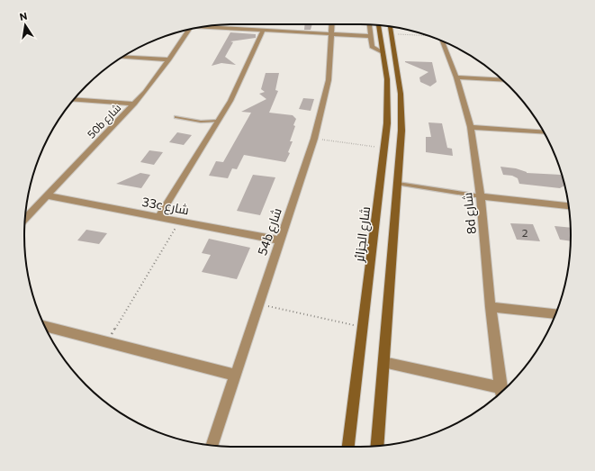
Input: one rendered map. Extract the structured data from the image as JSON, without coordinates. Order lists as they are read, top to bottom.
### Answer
{
  "streets": {
    "main road": ["شارع الجزائر"],
    "street": [
      "50b شارع",
      "33c شارع",
      "8d شارع",
      "54b شارع"
    ]
  },
  "crossings": [
    ["50b شارع", "33c شارع"],
    ["33c شارع", "54b شارع"]
  ],
  "house_numbers": ["2"],
  "north": "top"
}
